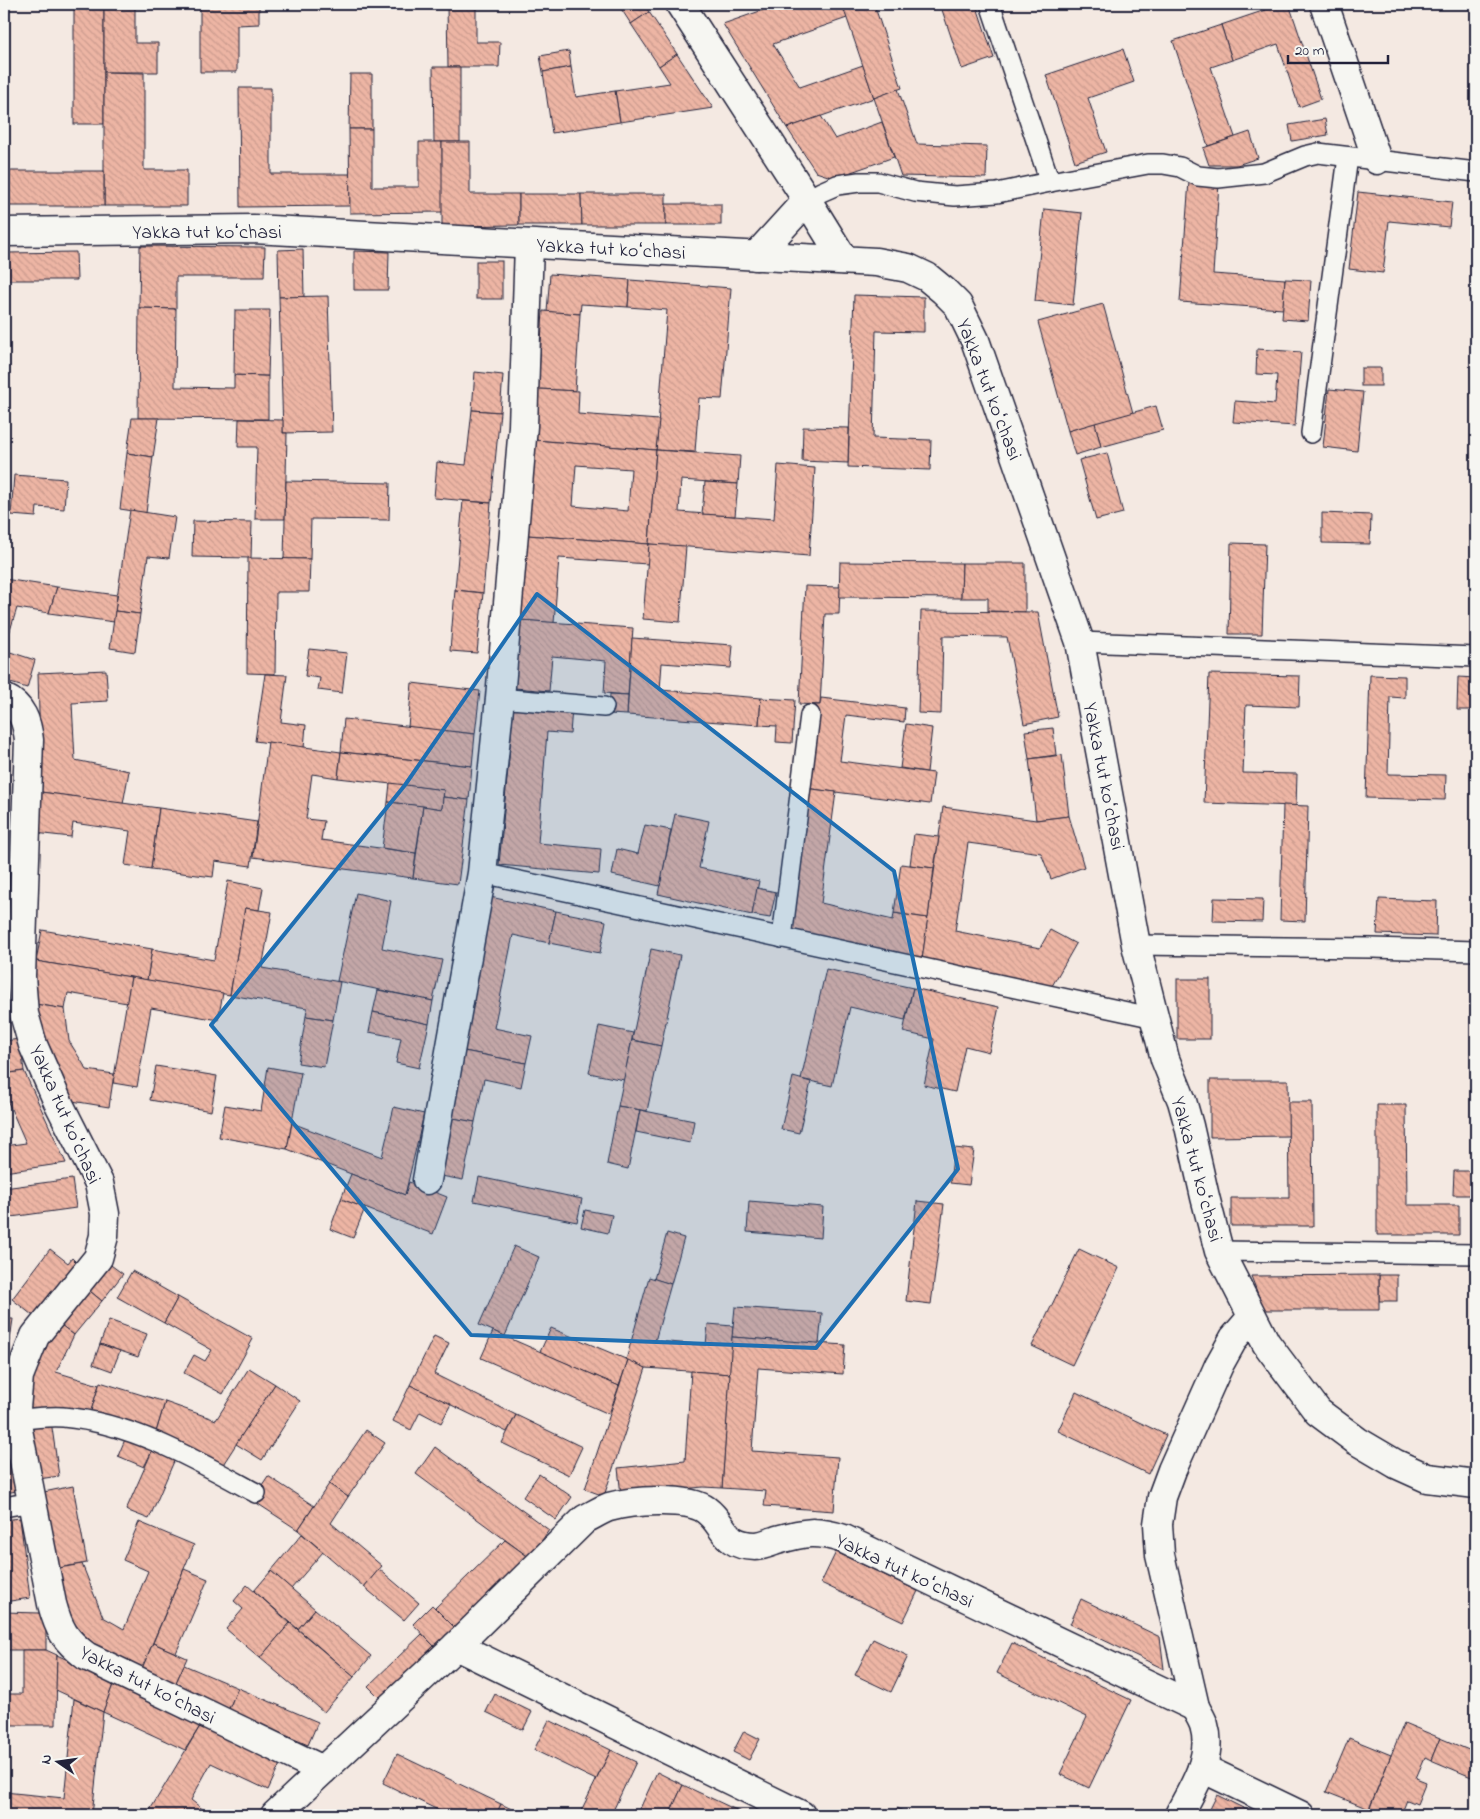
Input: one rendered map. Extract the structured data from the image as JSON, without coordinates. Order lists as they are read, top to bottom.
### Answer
{
  "streets": {
    "street": ["Yakka tut koʻchasi"]
  },
  "scale_bar": "20 m",
  "north": "left"
}
